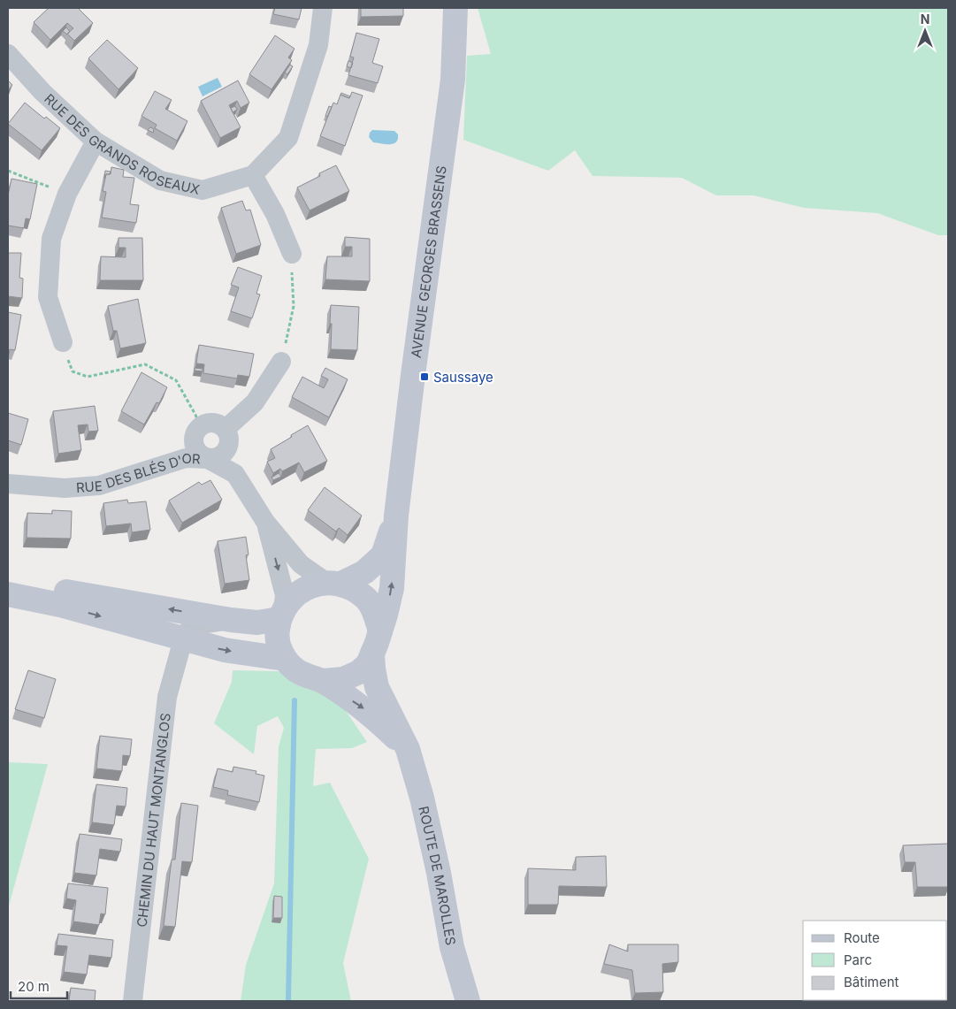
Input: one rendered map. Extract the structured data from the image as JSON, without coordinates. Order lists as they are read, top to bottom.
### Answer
{
  "streets": {
    "street": [
      "RUE DES GRANDS ROSEAUX",
      "AVENUE GEORGES BRASSENS",
      "RUE DES BLÉS D'OR",
      "CHEMIN DU HAUT MONTANGLOS",
      "ROUTE DE MAROLLES"
    ]
  },
  "crossings": [
    ["AVENUE GEORGES BRASSENS", "RUE DES BLÉS D'OR"],
    ["AVENUE GEORGES BRASSENS", "ROUTE DE MAROLLES"],
    ["RUE DES BLÉS D'OR", "ROUTE DE MAROLLES"]
  ],
  "places": {
    "transit": ["Saussaye"]
  },
  "legend": ["Route", "Parc", "Bâtiment"],
  "scale_bar": "20 m",
  "north": "top"
}
